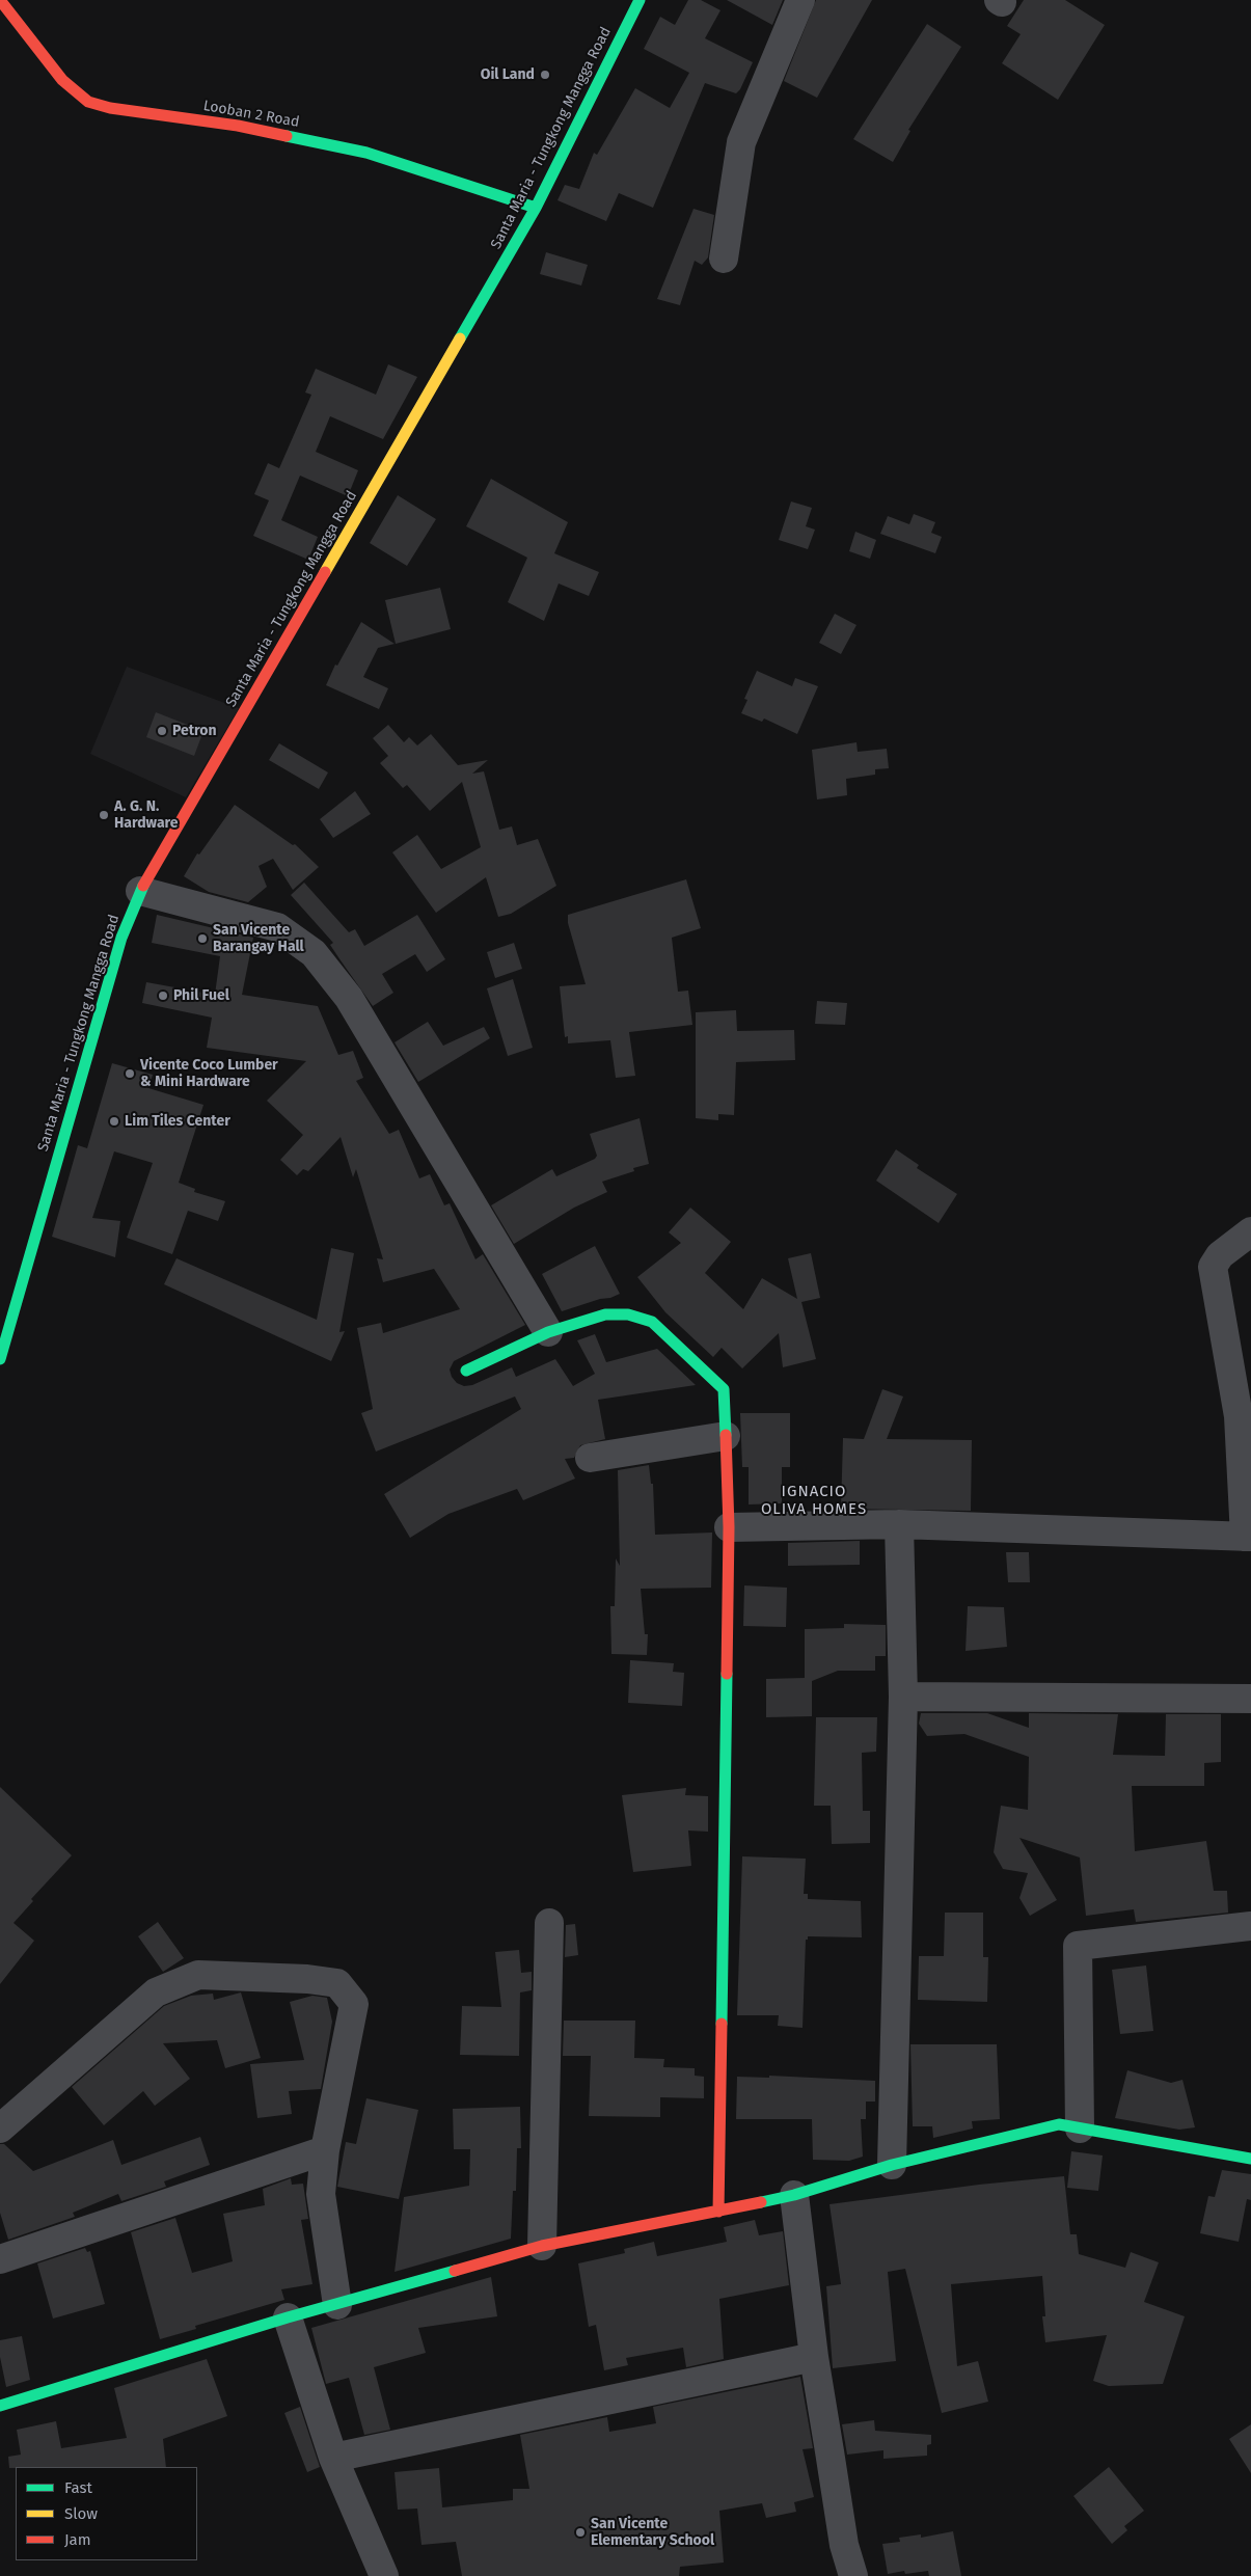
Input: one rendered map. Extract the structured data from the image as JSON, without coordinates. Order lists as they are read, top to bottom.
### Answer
{
  "streets": {
    "street": ["Looban 2 Road", "Santa Maria - Tungkong Mangga Road"]
  },
  "crossings": [
    ["Looban 2 Road", "Santa Maria - Tungkong Mangga Road"]
  ],
  "districts": ["IGNACIO OLIVA HOMES"],
  "places": [
    "Oil Land",
    "Petron",
    "A. G. N. Hardware",
    "San Vicente Barangay Hall",
    "Phil Fuel",
    "Vicente Coco Lumber & Mini Hardware",
    "Lim Tiles Center",
    "San Vicente Elementary School"
  ],
  "legend": ["Fast", "Slow", "Jam"]
}
